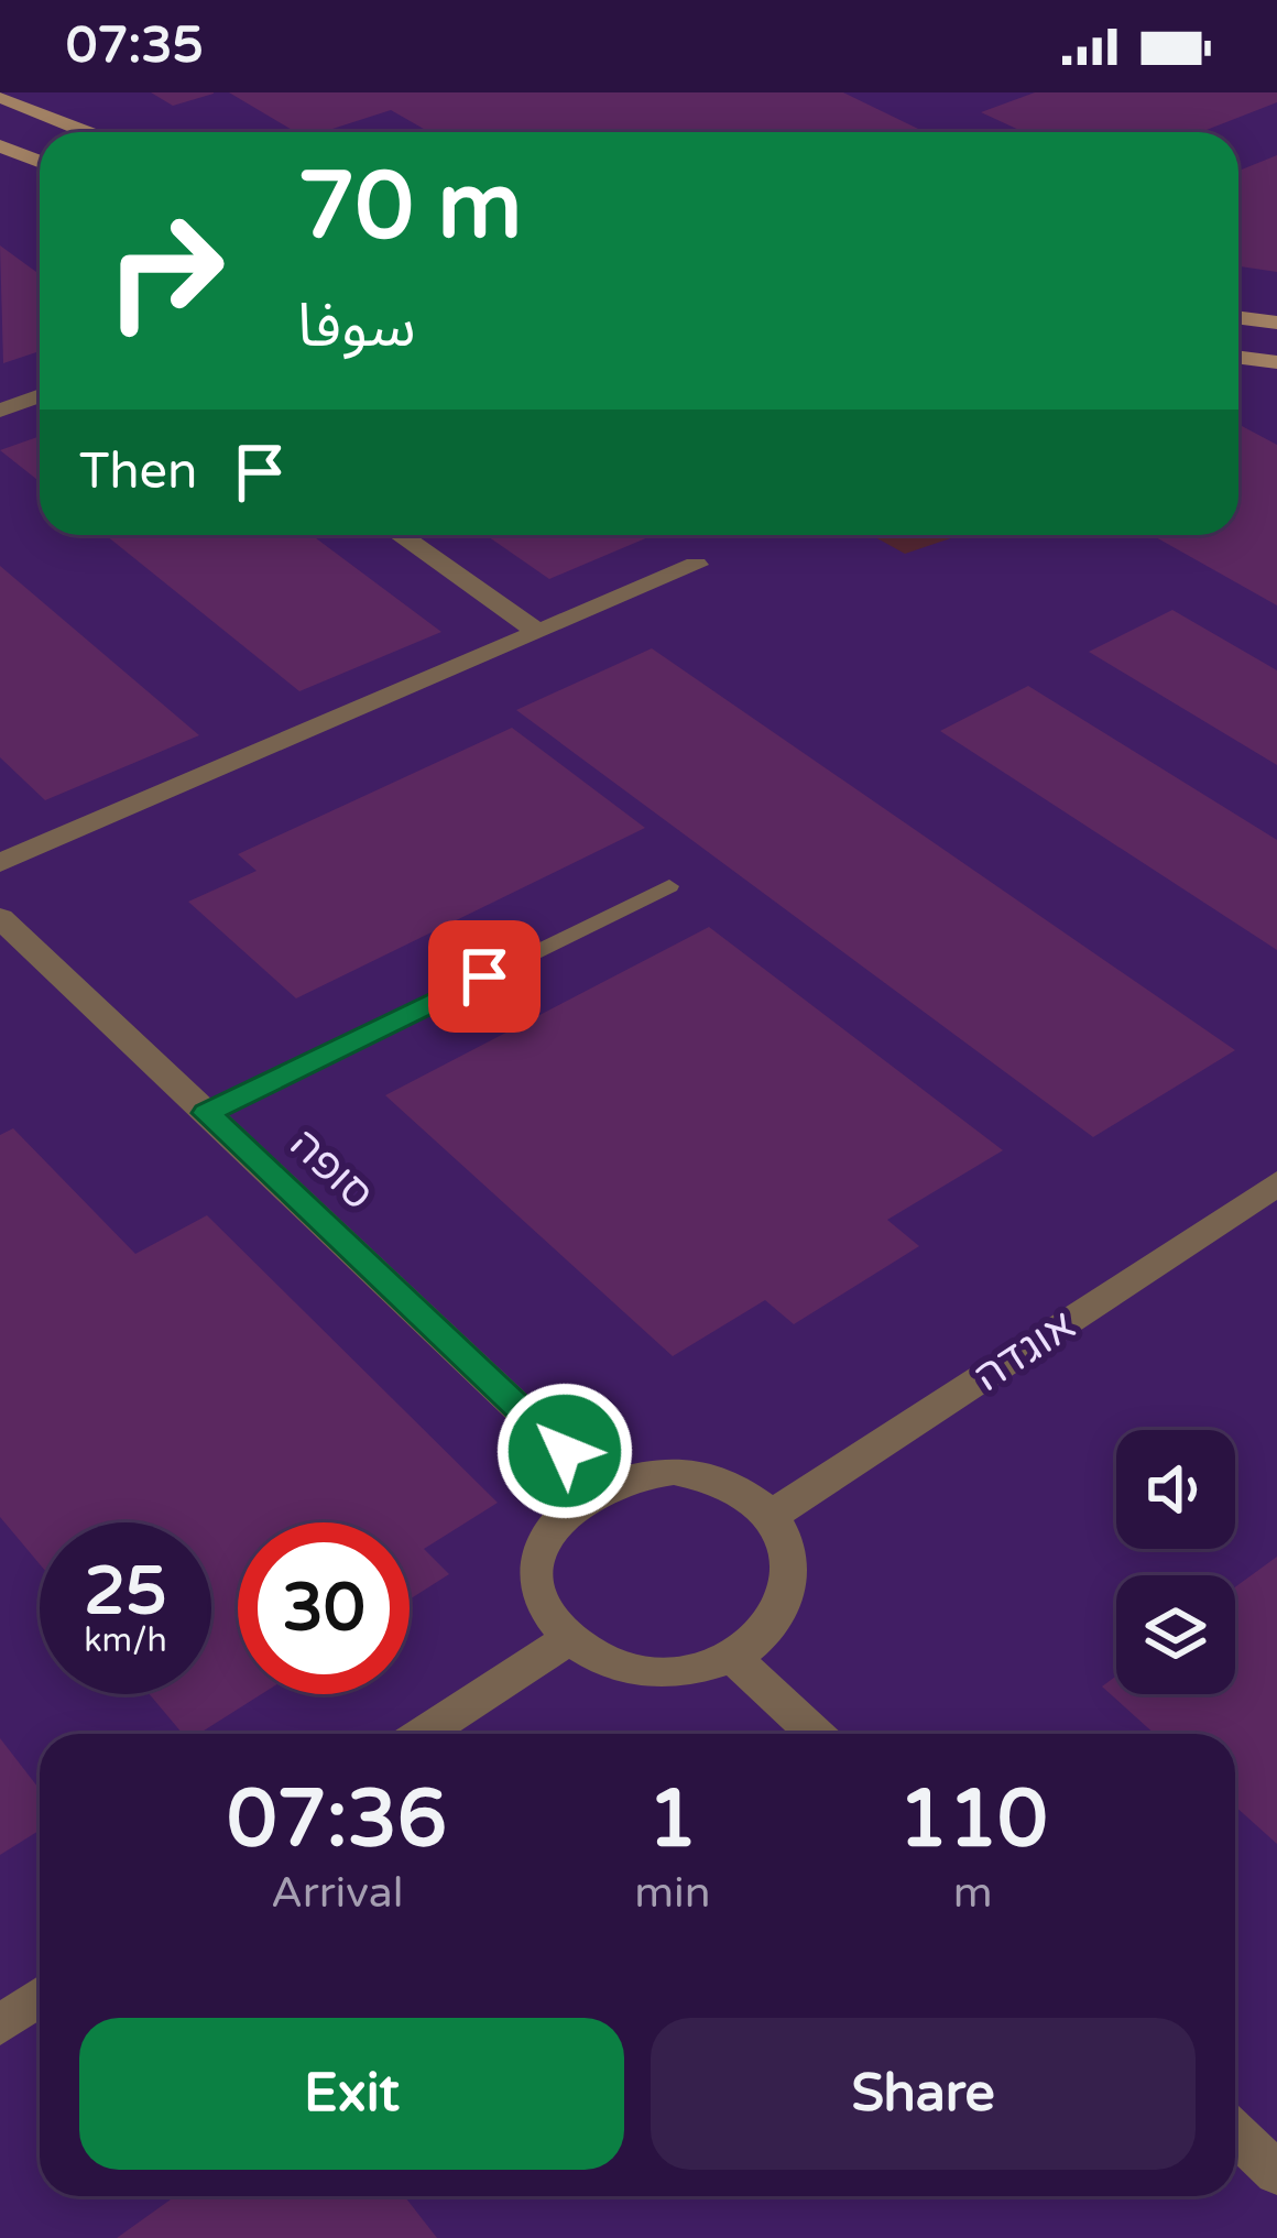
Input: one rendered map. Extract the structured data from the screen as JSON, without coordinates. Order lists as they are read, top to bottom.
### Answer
{
  "streets": {
    "street": ["סופה", "אוגדה"]
  },
  "crossings": [
    ["סופה", "אוגדה"]
  ],
  "page": {
    "status": "07:35",
    "turn": ["70 m", "سوفا"],
    "then": "Then",
    "speed": "25 km/h",
    "limit": "30",
    "eta": [
      "07:36",
      "Arrival",
      "1",
      "min",
      "110",
      "m"
    ],
    "buttons": ["Exit", "Share"]
  }
}
